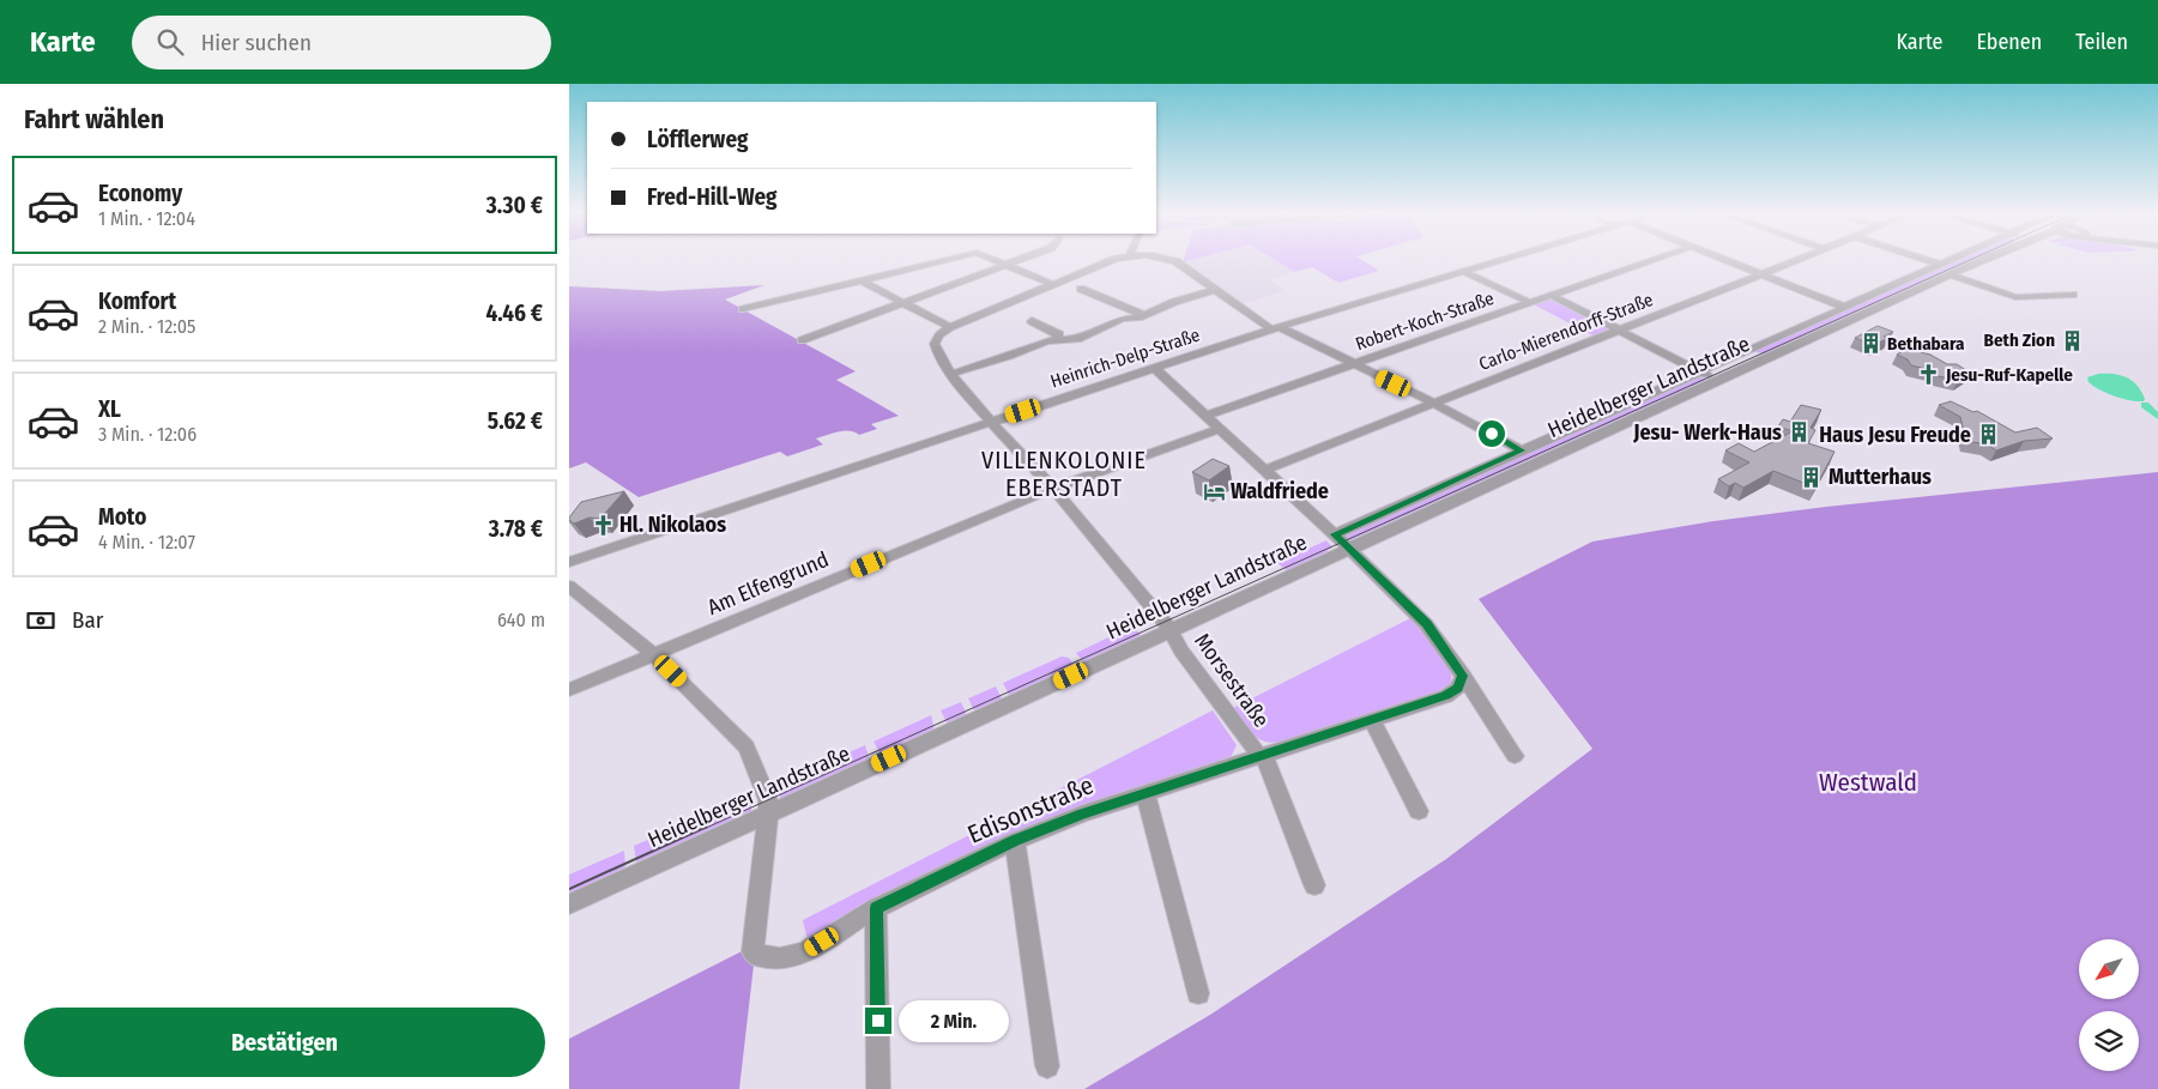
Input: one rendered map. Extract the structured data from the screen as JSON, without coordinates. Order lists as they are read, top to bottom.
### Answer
{
  "streets": {
    "street": [
      "Robert-Koch-Straße",
      "Carlo-Mierendorff-Straße",
      "Heinrich-Delp-Straße",
      "Heidelberger Landstraße",
      "Am Elfengrund",
      "Morsestraße",
      "Edisonstraße"
    ]
  },
  "crossings": [
    ["Heinrich-Delp-Straße", "Morsestraße"],
    ["Heidelberger Landstraße", "Morsestraße"],
    ["Heidelberger Landstraße", "Edisonstraße"],
    ["Am Elfengrund", "Morsestraße"],
    ["Morsestraße", "Edisonstraße"]
  ],
  "districts": ["VILLENKOLONIE EBERSTADT"],
  "parks": ["Westwald"],
  "places": {
    "building": [
      "Beth Zion",
      "Bethabara",
      "Jesu- Werk-Haus",
      "Haus Jesu Freude",
      "Mutterhaus"
    ],
    "church": ["Jesu-Ruf-Kapelle", "Hl. Nikolaos"],
    "hotel": ["Waldfriede"]
  },
  "north": "bottom left",
  "page": {
    "header": "Karte",
    "search": "Hier suchen",
    "nav": ["Karte", "Ebenen", "Teilen"],
    "heading": "Fahrt wählen",
    "banner": ["Löfflerweg", "Fred-Hill-Weg"],
    "list": [
      {
        "name": "Economy",
        "note": "1 Min. · 12:04",
        "value": "3.30 €"
      },
      {
        "name": "Komfort",
        "note": "2 Min. · 12:05",
        "value": "4.46 €"
      },
      {
        "name": "XL",
        "note": "3 Min. · 12:06",
        "value": "5.62 €"
      },
      {
        "name": "Moto",
        "note": "4 Min. · 12:07",
        "value": "3.78 €"
      }
    ],
    "pay": ["Bar", "640 m"],
    "buttons": "Bestätigen",
    "bubble": "2 Min."
  }
}
